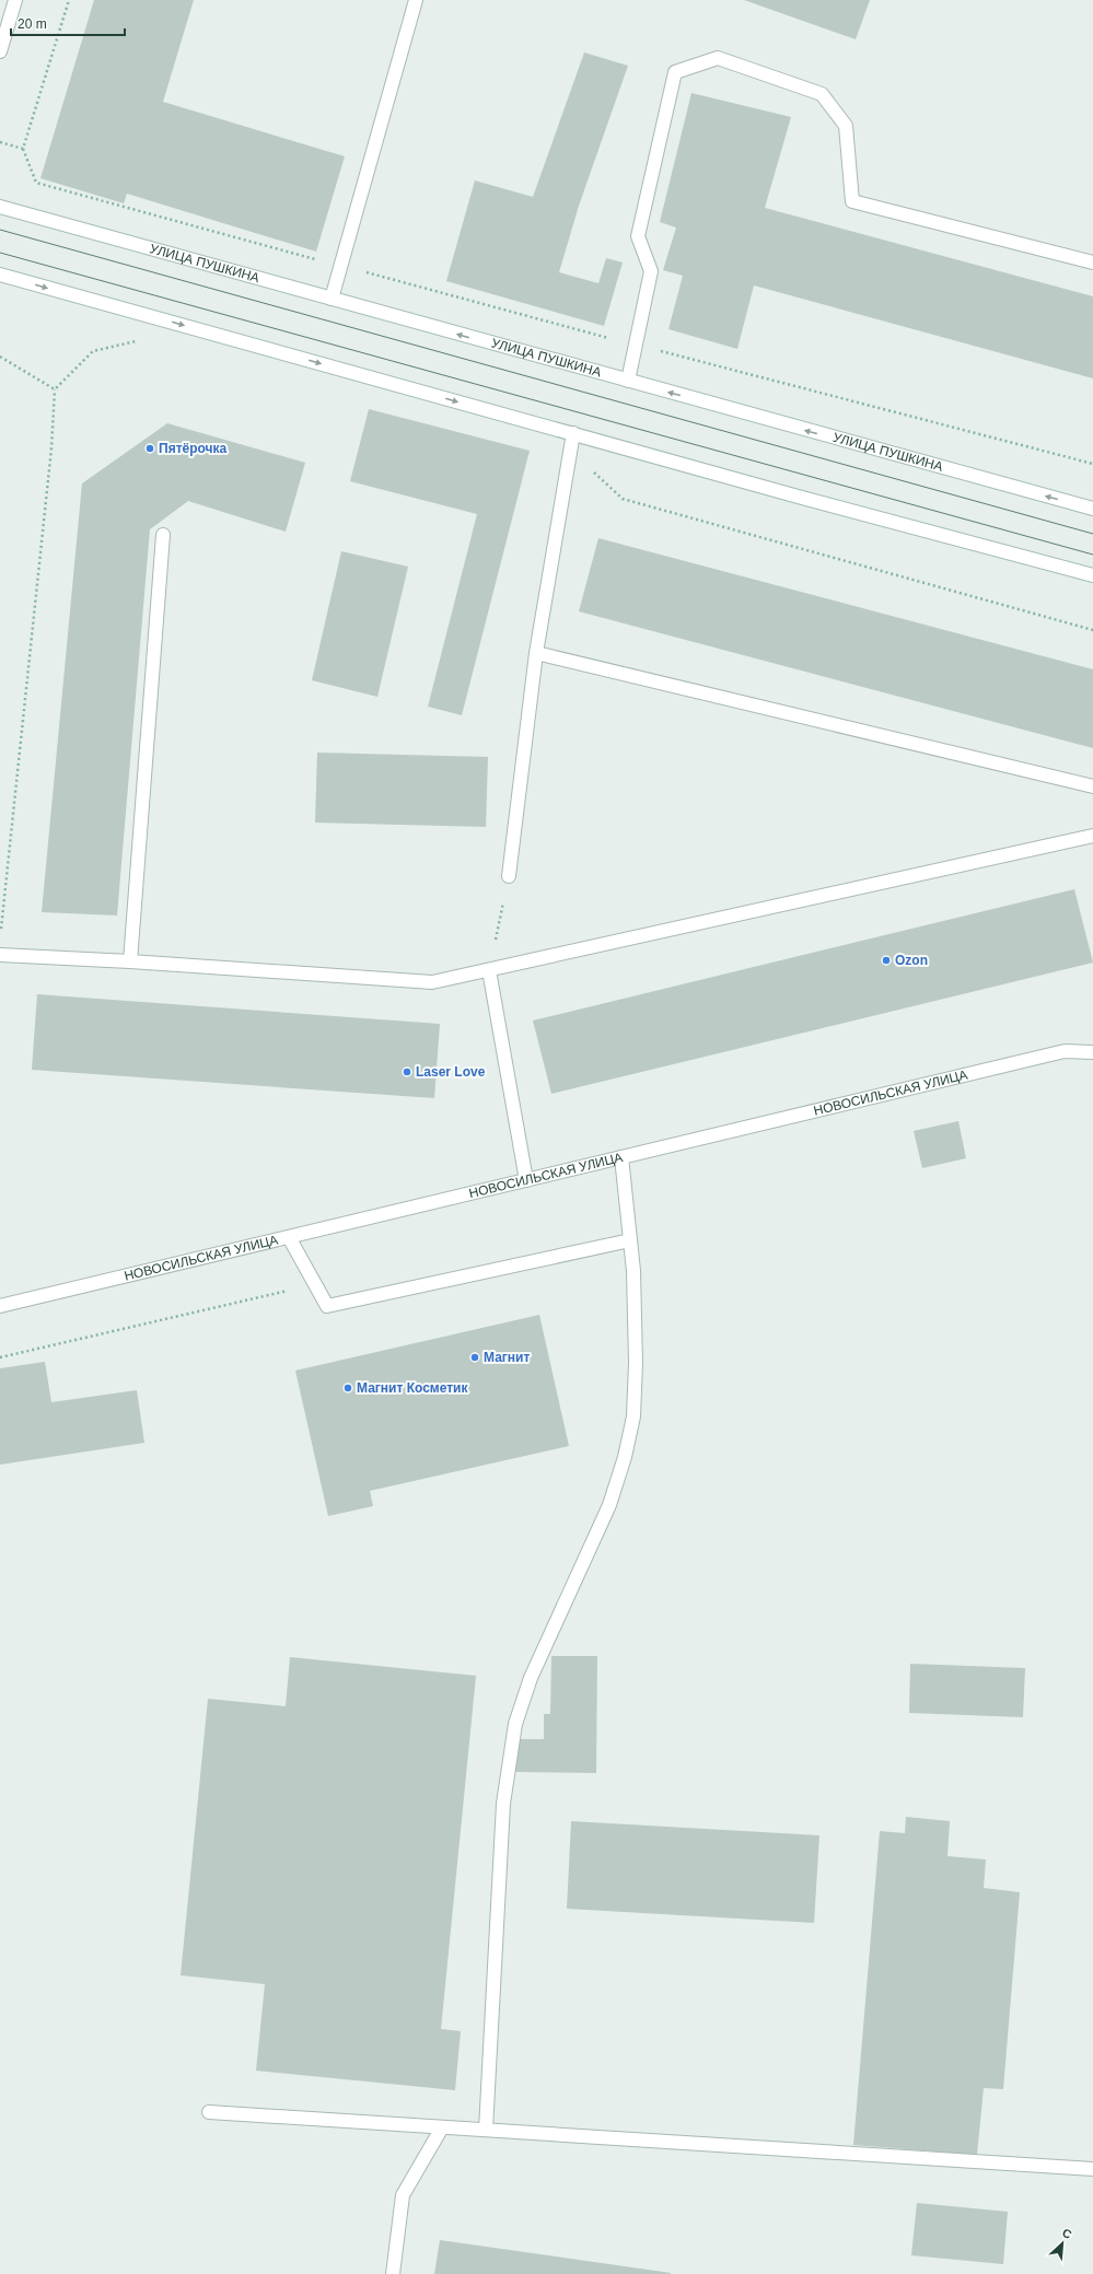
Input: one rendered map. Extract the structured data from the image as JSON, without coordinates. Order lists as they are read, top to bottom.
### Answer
{
  "streets": {
    "main road": ["УЛИЦА ПУШКИНА", "НОВОСИЛЬСКАЯ УЛИЦА"]
  },
  "places": [
    "Пятёрочка",
    "Ozon",
    "Laser Love",
    "Магнит",
    "Магнит Косметик"
  ],
  "scale_bar": "20 m",
  "north": "top right"
}
